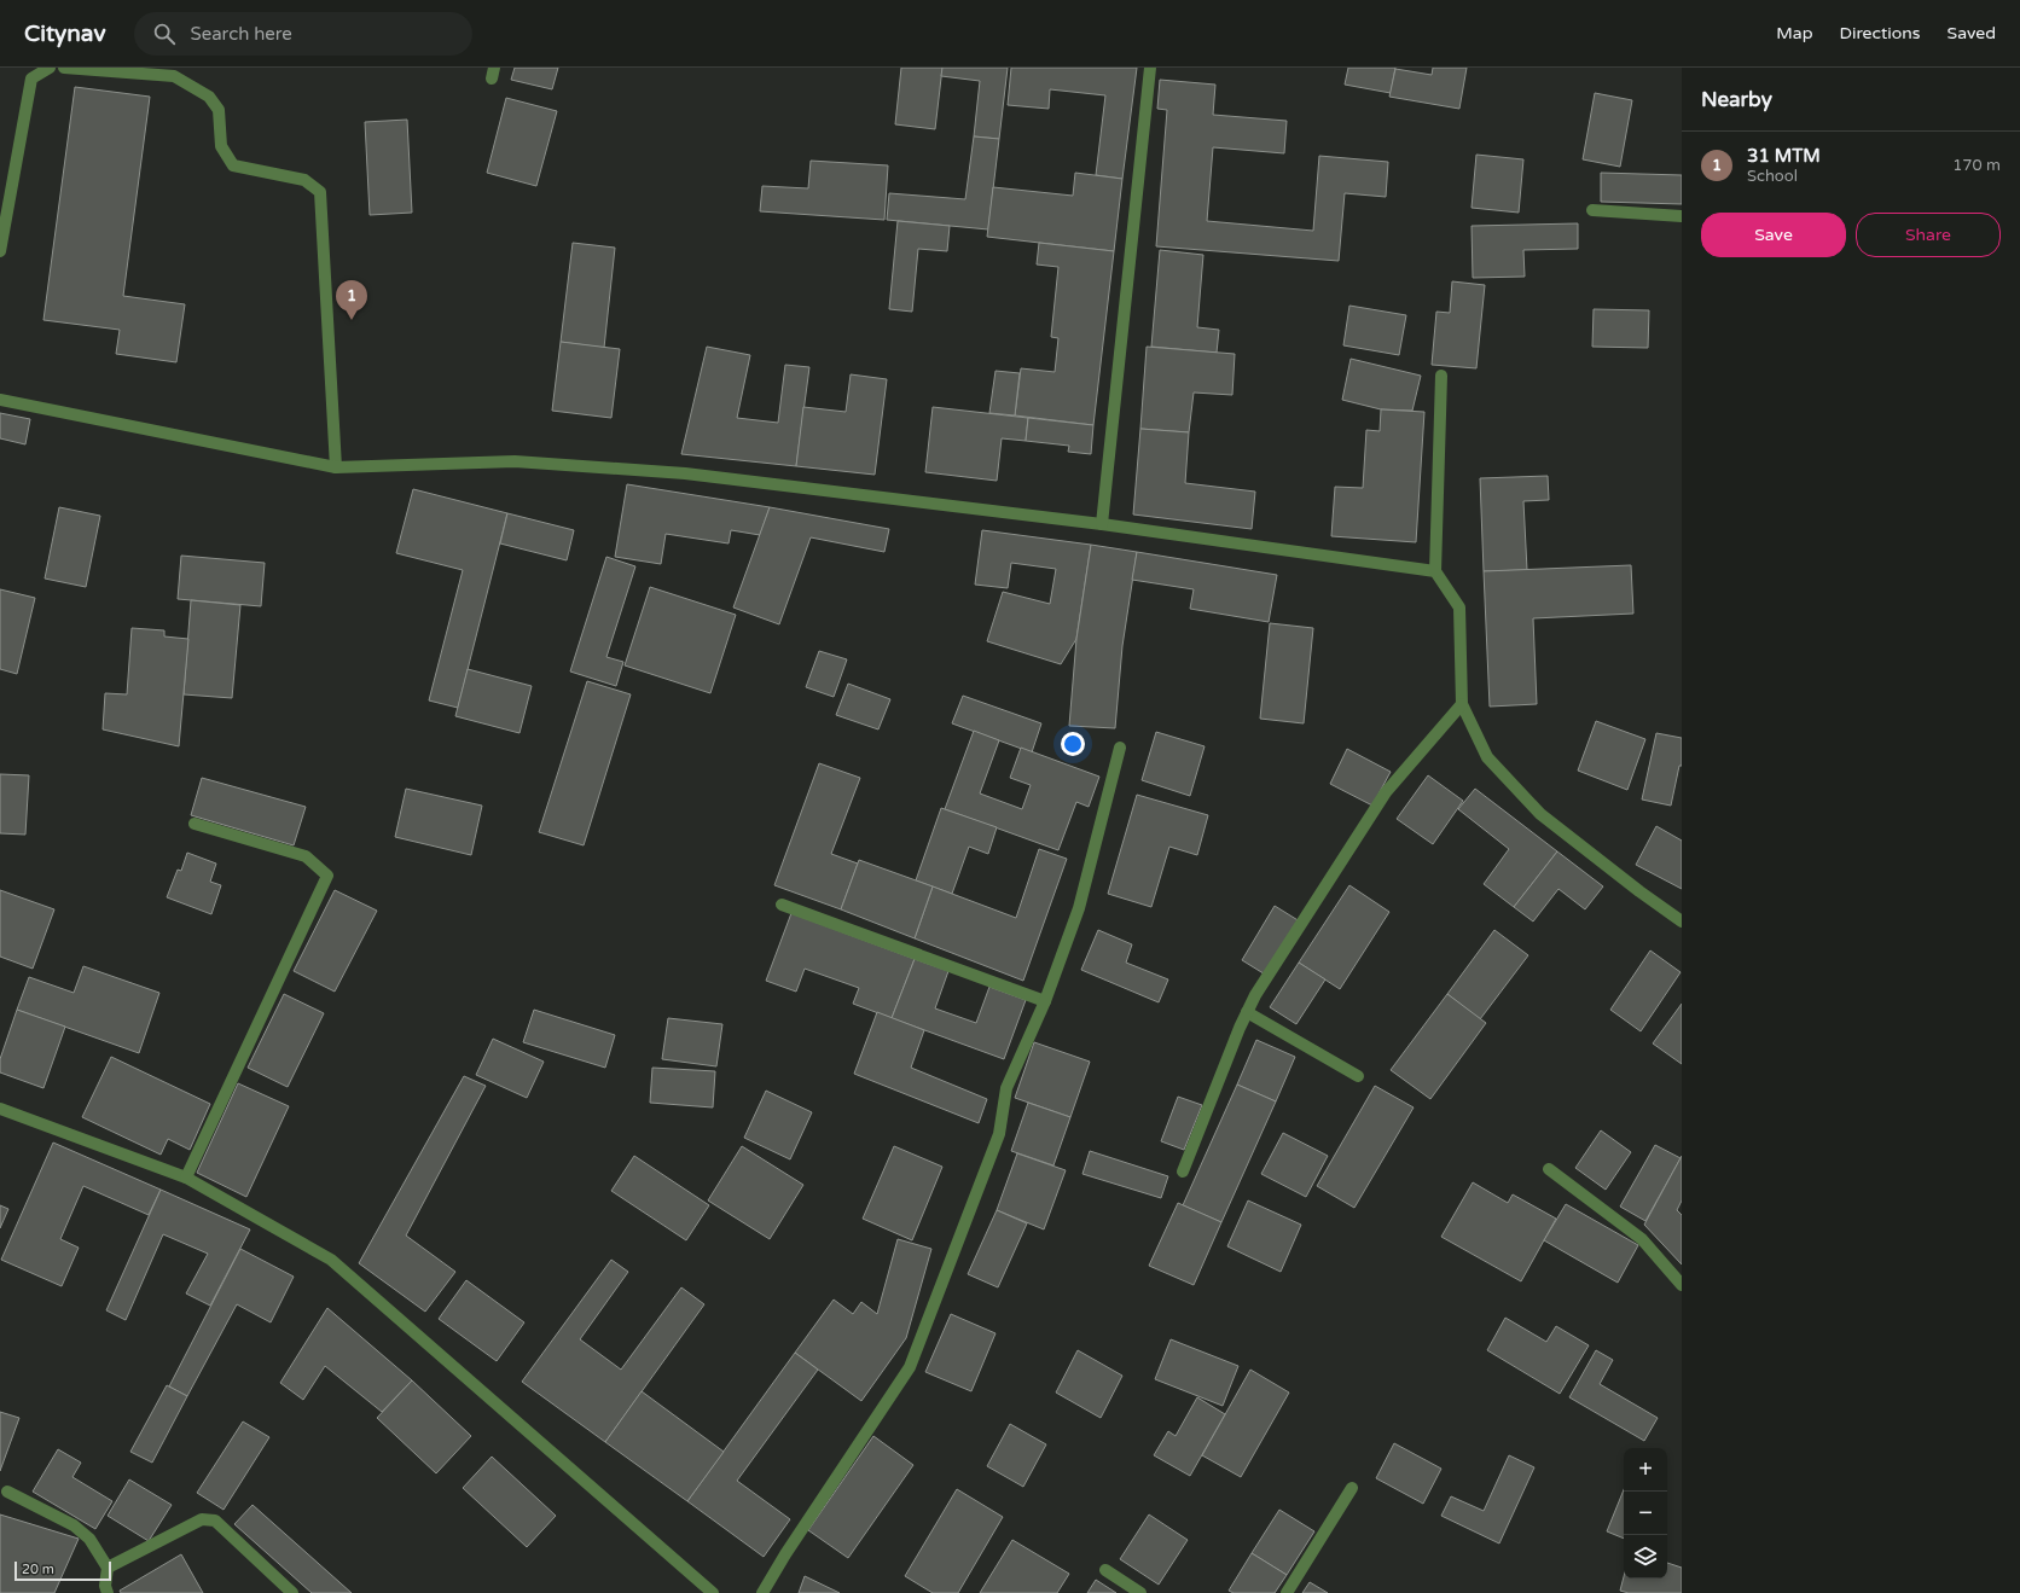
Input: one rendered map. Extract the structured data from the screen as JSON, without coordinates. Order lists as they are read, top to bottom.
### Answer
{
  "scale_bar": "20 m",
  "page": {
    "header": "Citynav",
    "search": "Search here",
    "nav": ["Map", "Directions", "Saved"],
    "heading": "Nearby",
    "list": [
      {
        "mark": "1",
        "name": "31 MTM",
        "note": "School",
        "value": "170 m"
      }
    ],
    "buttons": ["Save", "Share"],
    "pins": "1",
    "map_buttons": ["+", "−"],
    "scale": "20 m"
  }
}
